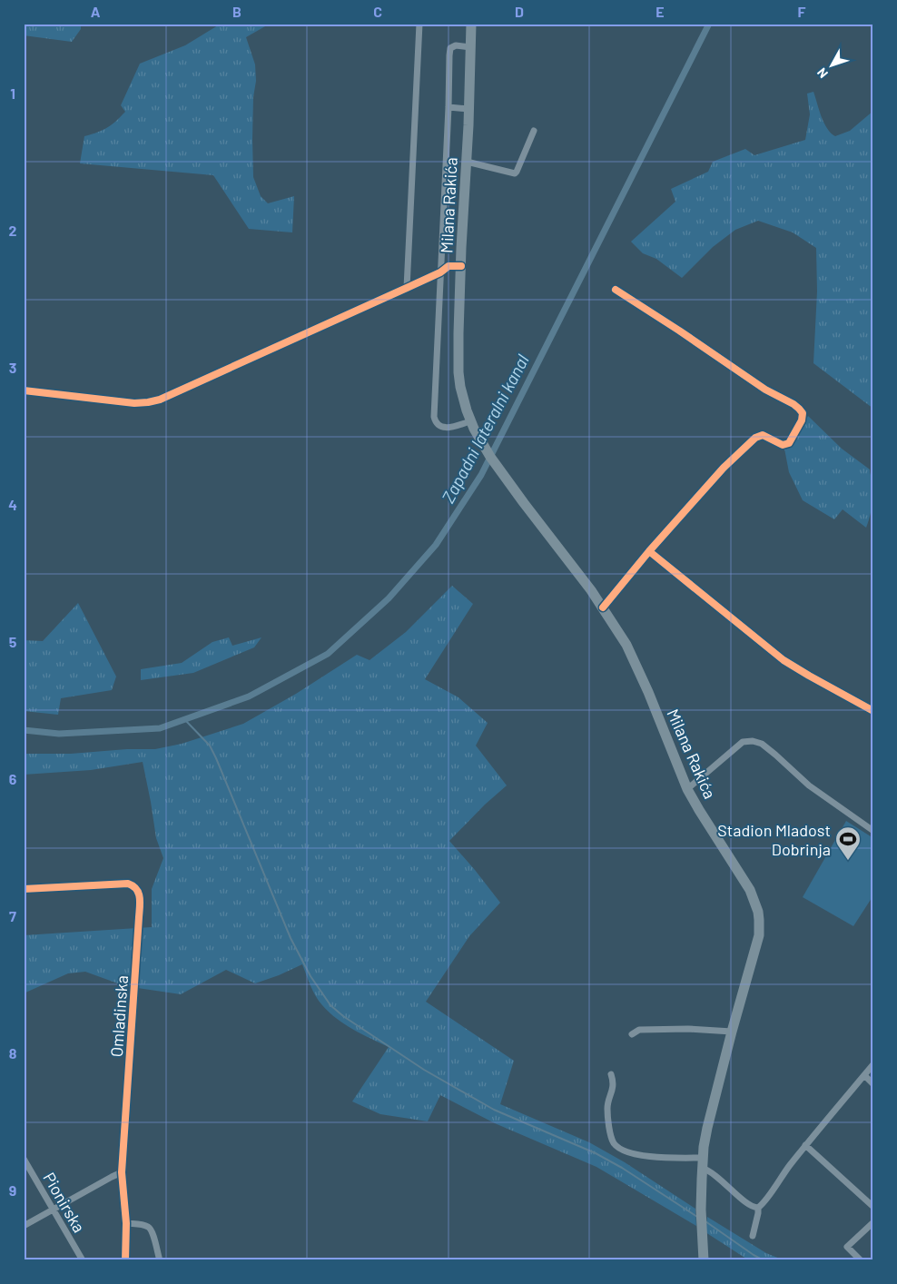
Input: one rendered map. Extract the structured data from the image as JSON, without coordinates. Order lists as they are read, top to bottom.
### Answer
{
  "streets": {
    "main road": ["Milana Rakića"],
    "street": ["Omladinska", "Pionirska"]
  },
  "water": ["Zapadni lateralni kanal"],
  "places": {
    "sports": ["Stadion Mladost Dobrinja"]
  },
  "north": "bottom left",
  "grid": {
    "columns": [
      "A",
      "B",
      "C",
      "D",
      "E",
      "F"
    ],
    "rows": [
      "1",
      "2",
      "3",
      "4",
      "5",
      "6",
      "7",
      "8",
      "9"
    ]
  }
}
